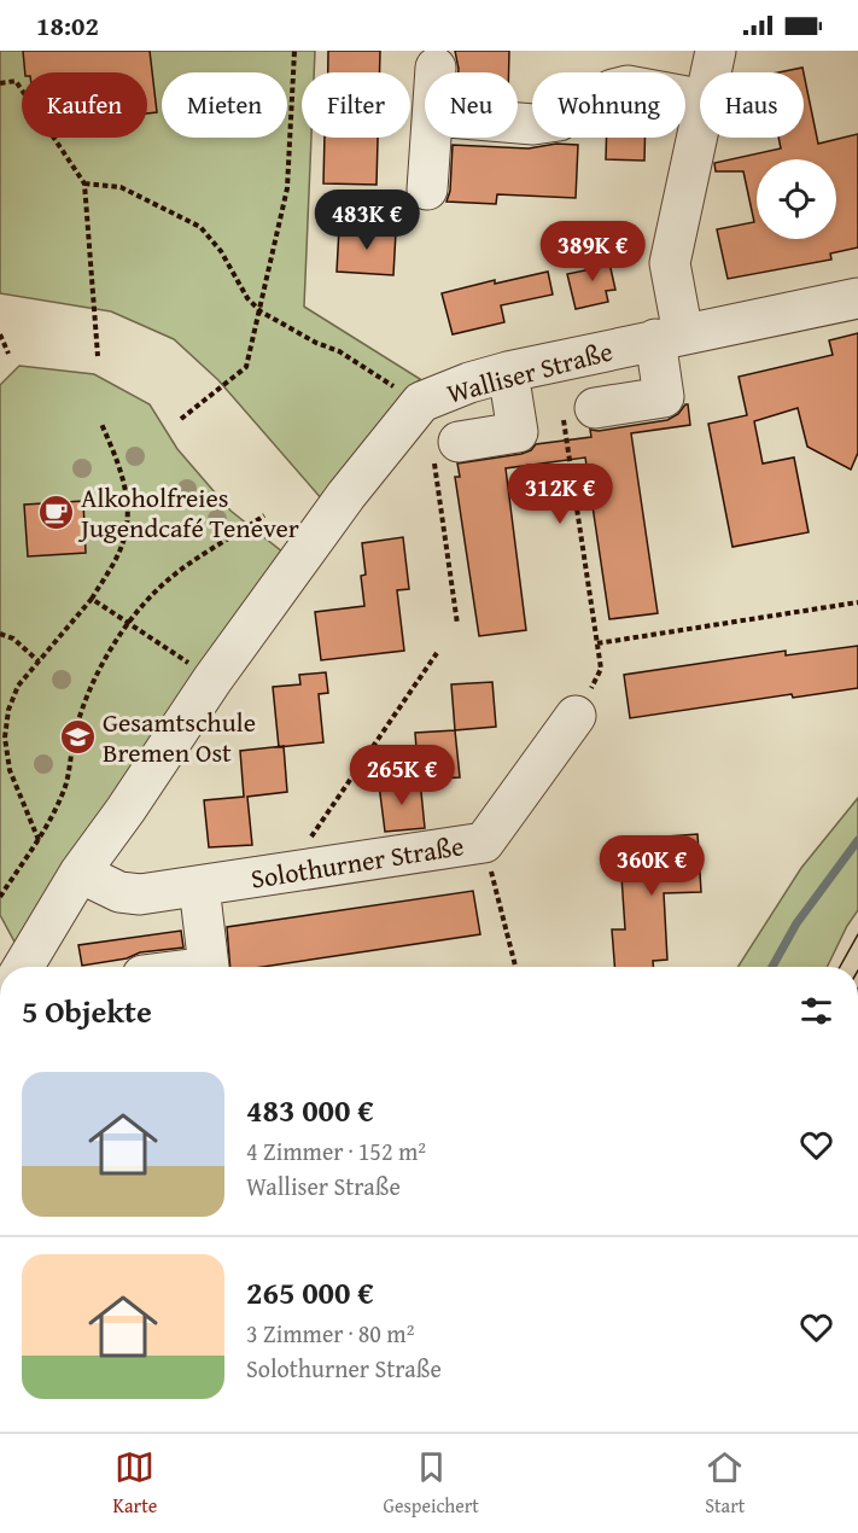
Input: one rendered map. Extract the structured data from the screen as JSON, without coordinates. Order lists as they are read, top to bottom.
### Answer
{
  "streets": {
    "street": ["Walliser Straße", "Solothurner Straße"]
  },
  "crossings": [
    ["Walliser Straße", "Solothurner Straße"]
  ],
  "places": {
    "cafe": ["Alkoholfreies Jugendcafé Tenever"],
    "school or university": ["Gesamtschule Bremen Ost"]
  },
  "page": {
    "status": "18:02",
    "chip": [
      "Kaufen",
      "Mieten",
      "Filter",
      "Neu",
      "Wohnung",
      "Haus"
    ],
    "price": [
      "483K €",
      "389K €",
      "312K €",
      "265K €",
      "360K €"
    ],
    "heading": "5 Objekte",
    "list": [
      {
        "name": "483 000 €",
        "note": "4 Zimmer · 152 m² · Walliser Straße"
      },
      {
        "name": "265 000 €",
        "note": "3 Zimmer · 80 m² · Solothurner Straße"
      }
    ],
    "tabs": ["Karte", "Gespeichert", "Start"]
  }
}
